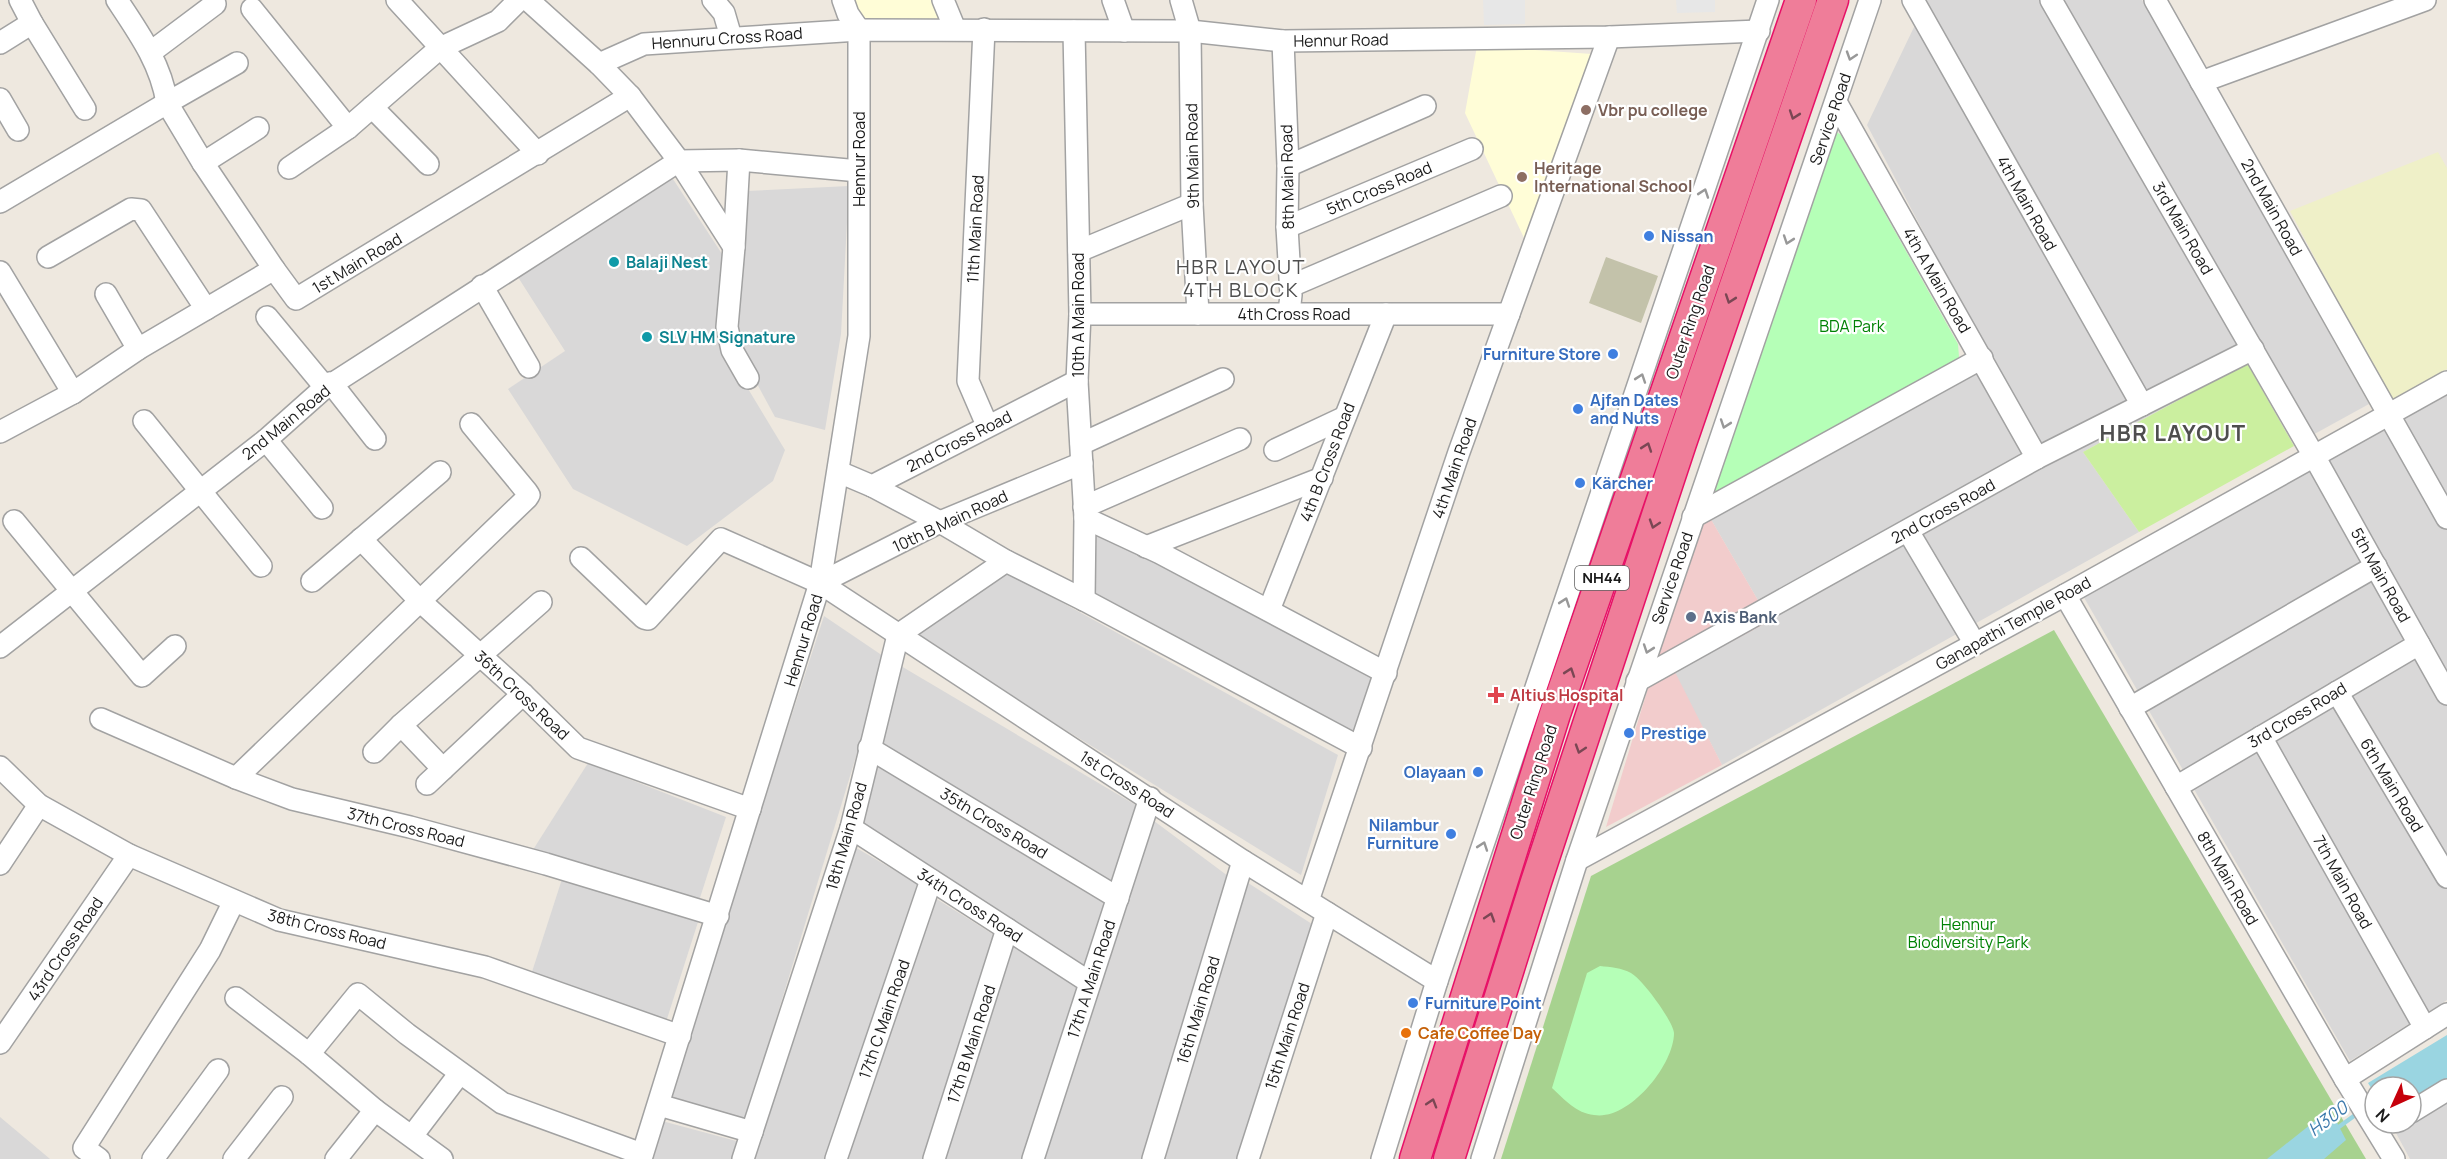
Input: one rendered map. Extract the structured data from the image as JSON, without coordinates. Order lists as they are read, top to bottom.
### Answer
{
  "streets": {
    "highway": ["Outer Ring Road", "NH44"],
    "street": [
      "Hennuru Cross Road",
      "Hennur Road",
      "Service Road",
      "9th Main Road",
      "8th Main Road",
      "5th Cross Road",
      "4th Main Road",
      "2nd Main Road",
      "3rd Main Road",
      "11th Main Road",
      "1st Main Road",
      "4th A Main Road",
      "4th Cross Road",
      "10th A Main Road",
      "2nd Cross Road",
      "4th B Cross Road",
      "10th B Main Road",
      "5th Main Road",
      "Ganapathi Temple Road",
      "36th Cross Road",
      "3rd Cross Road",
      "1st Cross Road",
      "6th Main Road",
      "35th Cross Road",
      "37th Cross Road",
      "18th Main Road",
      "7th Main Road",
      "34th Cross Road",
      "38th Cross Road",
      "43rd Cross Road",
      "17th A Main Road",
      "16th Main Road",
      "17th C Main Road",
      "15th Main Road",
      "17th B Main Road"
    ]
  },
  "crossings": [
    ["Hennuru Cross Road", "Hennur Road"],
    ["Hennur Road", "9th Main Road"],
    ["Hennur Road", "8th Main Road"],
    ["Hennur Road", "4th Main Road"],
    ["Hennur Road", "11th Main Road"],
    ["Hennur Road", "10th A Main Road"],
    ["Hennur Road", "10th B Main Road"],
    ["Hennur Road", "36th Cross Road"],
    ["Hennur Road", "1st Cross Road"],
    ["Hennur Road", "37th Cross Road"],
    ["Hennur Road", "38th Cross Road"],
    ["Service Road", "4th A Main Road"],
    ["Service Road", "2nd Cross Road"],
    ["Service Road", "Ganapathi Temple Road"],
    ["9th Main Road", "4th Cross Road"],
    ["8th Main Road", "5th Cross Road"],
    ["8th Main Road", "4th Cross Road"],
    ["8th Main Road", "Ganapathi Temple Road"],
    ["8th Main Road", "3rd Cross Road"],
    ["4th Main Road", "4th Cross Road"],
    ["4th Main Road", "2nd Cross Road"],
    ["4th Main Road", "1st Cross Road"],
    ["2nd Main Road", "Ganapathi Temple Road"],
    ["3rd Main Road", "2nd Cross Road"],
    ["3rd Main Road", "5th Main Road"],
    ["3rd Main Road", "Ganapathi Temple Road"],
    ["11th Main Road", "2nd Cross Road"],
    ["4th A Main Road", "2nd Cross Road"],
    ["4th Cross Road", "10th A Main Road"],
    ["4th Cross Road", "4th B Cross Road"],
    ["10th A Main Road", "2nd Cross Road"],
    ["10th A Main Road", "10th B Main Road"],
    ["10th B Main Road", "1st Cross Road"],
    ["5th Main Road", "Ganapathi Temple Road"],
    ["5th Main Road", "3rd Cross Road"],
    ["3rd Cross Road", "6th Main Road"],
    ["3rd Cross Road", "7th Main Road"],
    ["1st Cross Road", "18th Main Road"],
    ["1st Cross Road", "17th A Main Road"],
    ["1st Cross Road", "16th Main Road"],
    ["1st Cross Road", "15th Main Road"],
    ["35th Cross Road", "18th Main Road"],
    ["35th Cross Road", "17th A Main Road"],
    ["18th Main Road", "34th Cross Road"],
    ["34th Cross Road", "17th A Main Road"],
    ["34th Cross Road", "17th C Main Road"],
    ["34th Cross Road", "17th B Main Road"],
    ["38th Cross Road", "43rd Cross Road"]
  ],
  "districts": ["HBR LAYOUT 4TH BLOCK", "HBR LAYOUT"],
  "water": ["H300"],
  "parks": ["BDA Park", "Hennur Biodiversity Park"],
  "places": {
    "other": [
      "Vbr pu college",
      "Heritage International School",
      "Nissan",
      "Balaji Nest",
      "SLV HM Signature",
      "Furniture Store",
      "Ajfan Dates and Nuts",
      "Kärcher",
      "Axis Bank",
      "Prestige",
      "Olayaan",
      "Nilambur Furniture",
      "Furniture Point",
      "Cafe Coffee Day"
    ],
    "health": ["Altius Hospital"]
  },
  "north": "bottom left"
}
